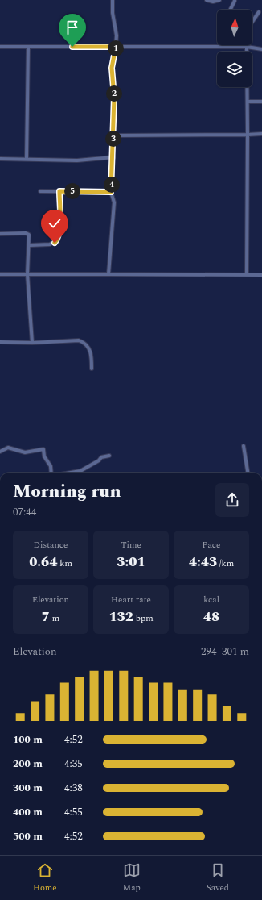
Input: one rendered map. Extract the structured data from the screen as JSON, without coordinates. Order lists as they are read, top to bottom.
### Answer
{
  "north": "top",
  "page": {
    "pins": [
      "1",
      "2",
      "3",
      "4",
      "5"
    ],
    "heading": ["Morning run", "07:44"],
    "stats": [
      ["Distance", "0.64 km"],
      ["Time", "3:01"],
      ["Pace", "4:43 /km"],
      ["Elevation", "7 m"],
      ["Heart rate", "132 bpm"],
      ["kcal", "48"]
    ],
    "chart": ["Elevation", "294–301 m"],
    "list": [
      {
        "name": "100 m",
        "note": "4:52"
      },
      {
        "name": "200 m",
        "note": "4:35"
      },
      {
        "name": "300 m",
        "note": "4:38"
      },
      {
        "name": "400 m",
        "note": "4:55"
      },
      {
        "name": "500 m",
        "note": "4:52"
      }
    ],
    "tabs": ["Home", "Map", "Saved"]
  }
}
